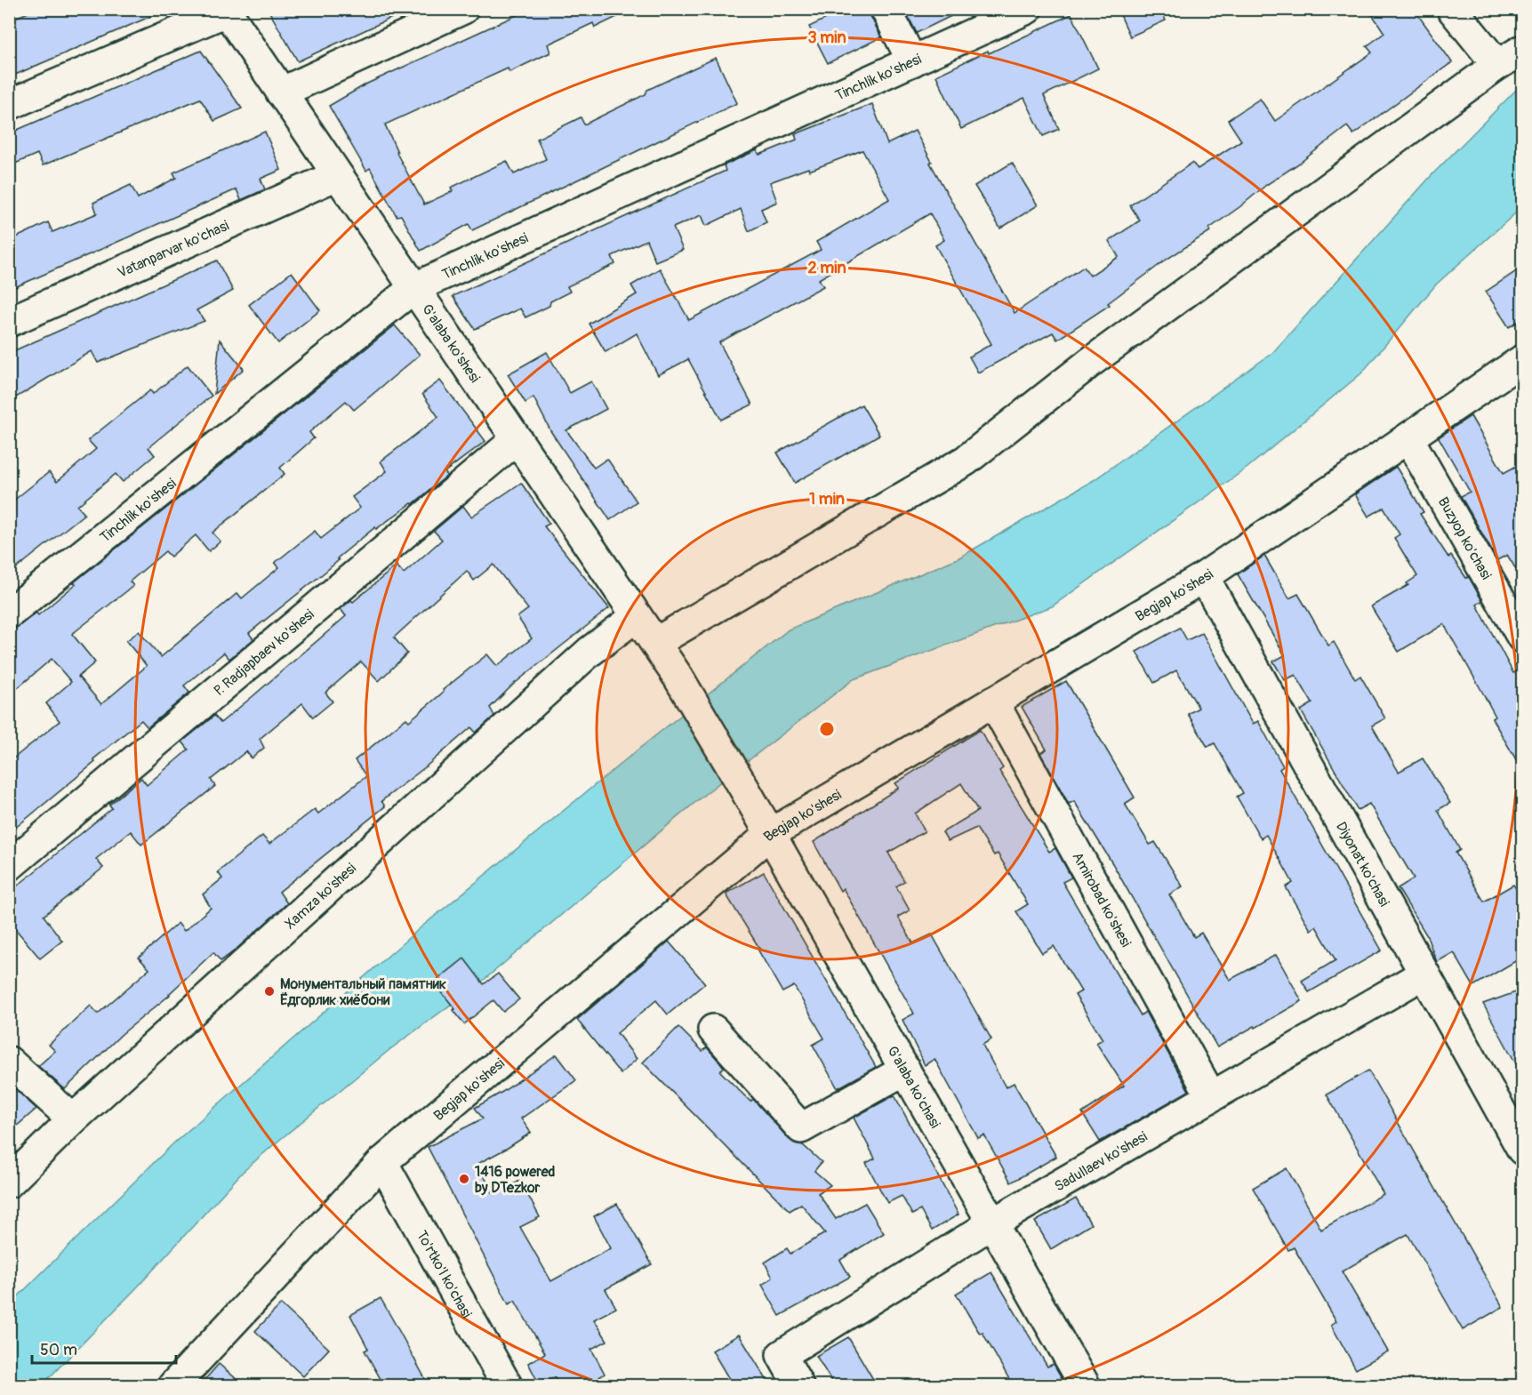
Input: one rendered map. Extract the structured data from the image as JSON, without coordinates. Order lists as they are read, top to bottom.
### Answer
{
  "streets": {
    "street": [
      "Tinchlik ko'shesi",
      "Vatanparvar ko'chasi",
      "G'alaba ko'shesi",
      "Buzyop ko'chasi",
      "Begjap ko'shesi",
      "P. Radjapbaev ko'shesi",
      "Diyonat ko'chasi",
      "Xamza ko'shesi",
      "Amirobad ko'shesi",
      "G'alaba ko'chasi",
      "Sadullaev ko'shesi",
      "To'rtko'l ko'chasi"
    ]
  },
  "crossings": [
    ["Tinchlik ko'shesi", "G'alaba ko'shesi"],
    ["Vatanparvar ko'chasi", "G'alaba ko'shesi"],
    ["G'alaba ko'shesi", "P. Radjapbaev ko'shesi"],
    ["G'alaba ko'shesi", "Xamza ko'shesi"],
    ["G'alaba ko'shesi", "G'alaba ko'chasi"],
    ["Buzyop ko'chasi", "Begjap ko'shesi"],
    ["Begjap ko'shesi", "Diyonat ko'chasi"],
    ["Begjap ko'shesi", "Amirobad ko'shesi"],
    ["Begjap ko'shesi", "G'alaba ko'chasi"],
    ["Begjap ko'shesi", "To'rtko'l ko'chasi"],
    ["Diyonat ko'chasi", "Sadullaev ko'shesi"],
    ["Amirobad ko'shesi", "Sadullaev ko'shesi"],
    ["G'alaba ko'chasi", "Sadullaev ko'shesi"]
  ],
  "places": ["Монументальный памятник Ёдгорлик хиёбони", "1416 powered by DTezkor"],
  "scale_bar": "50 m",
  "rings": ["3 min", "2 min", "1 min"]
}
